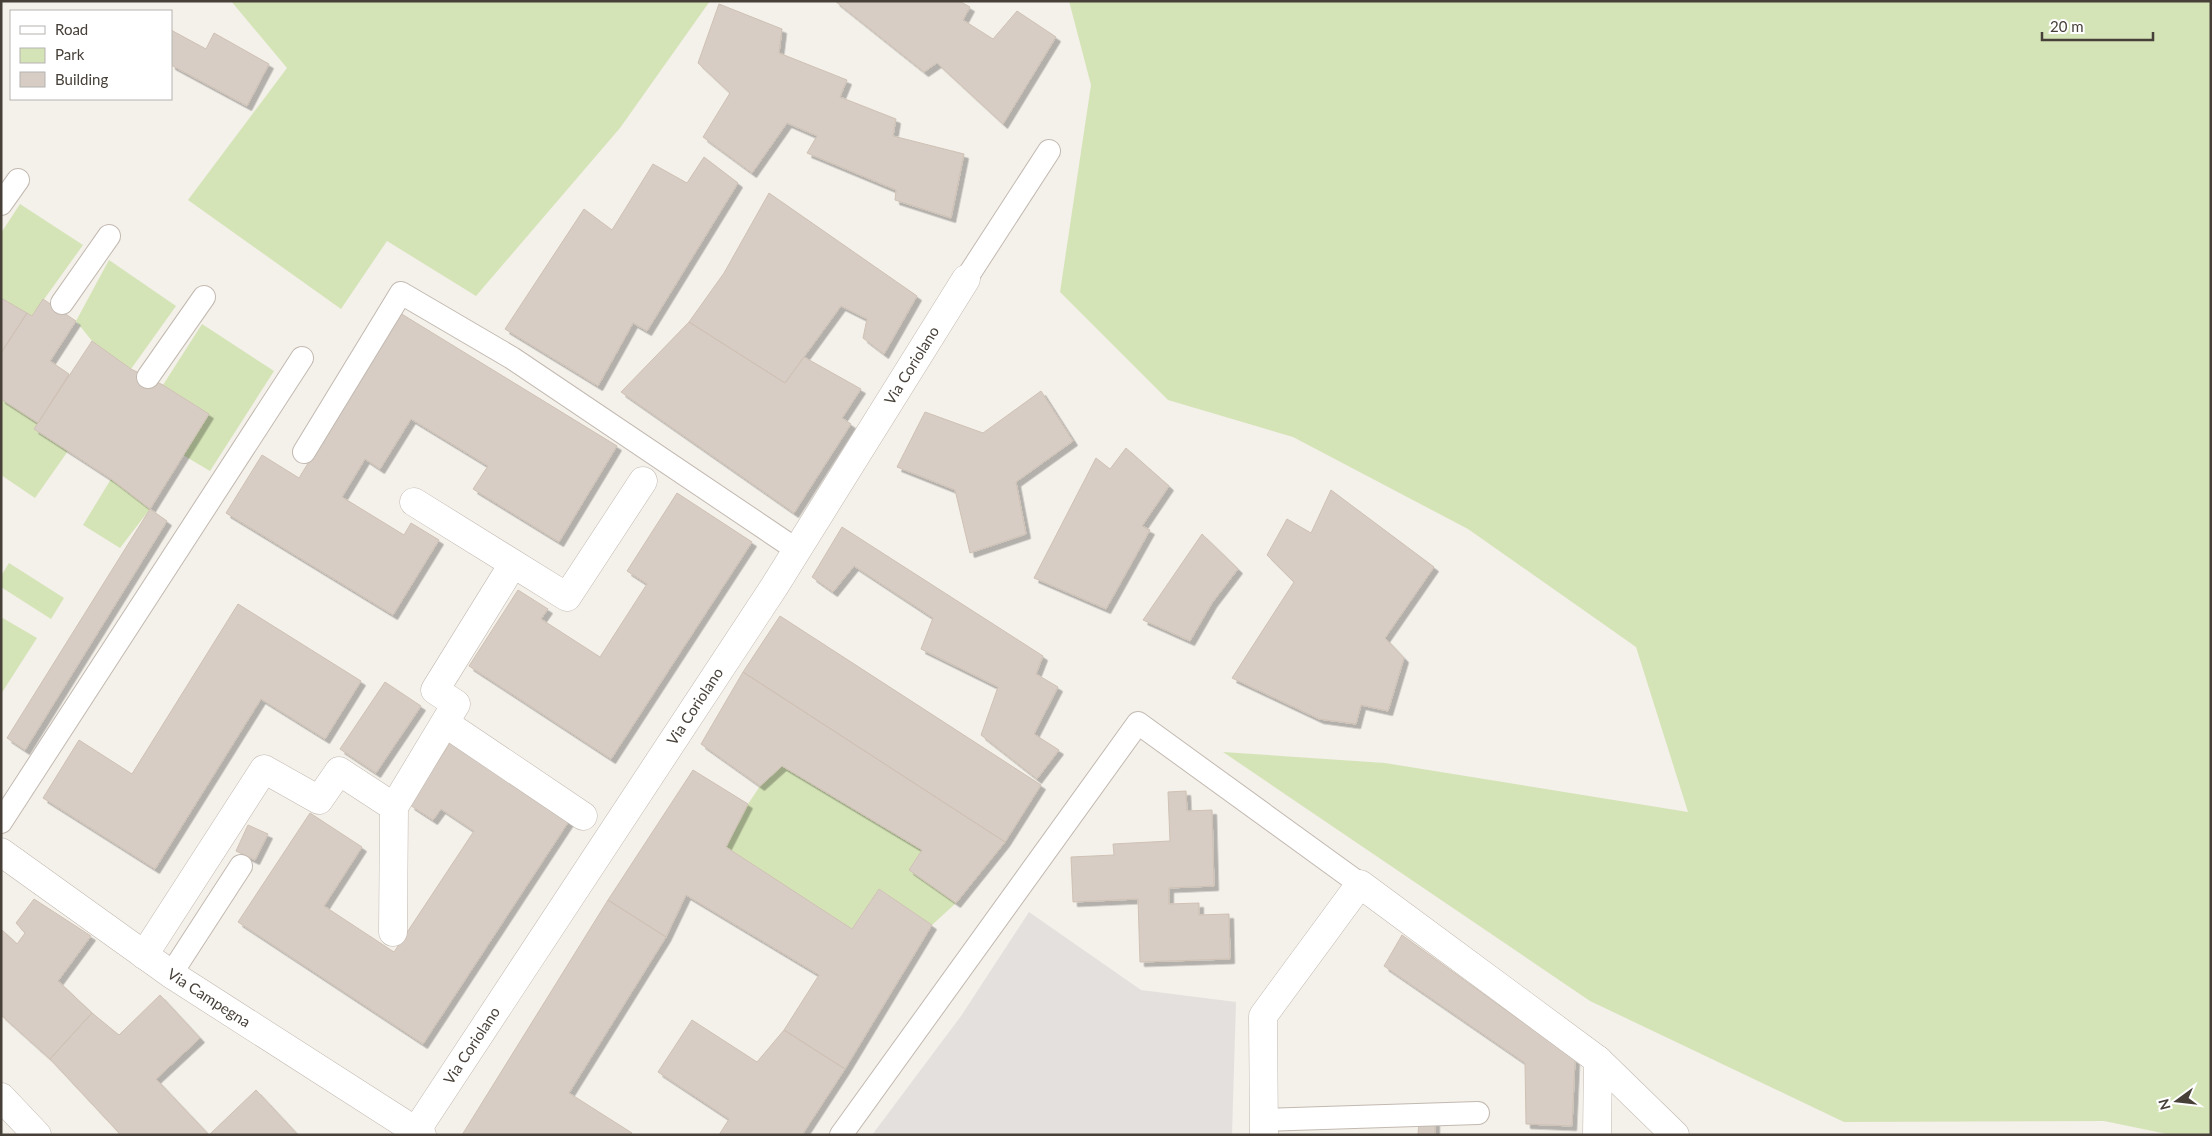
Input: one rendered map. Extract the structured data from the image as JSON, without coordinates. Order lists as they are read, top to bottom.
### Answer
{
  "streets": {
    "street": ["Via Coriolano", "Via Campegna"]
  },
  "crossings": [
    ["Via Coriolano", "Via Campegna"]
  ],
  "legend": ["Road", "Park", "Building"],
  "scale_bar": "20 m",
  "north": "left"
}
